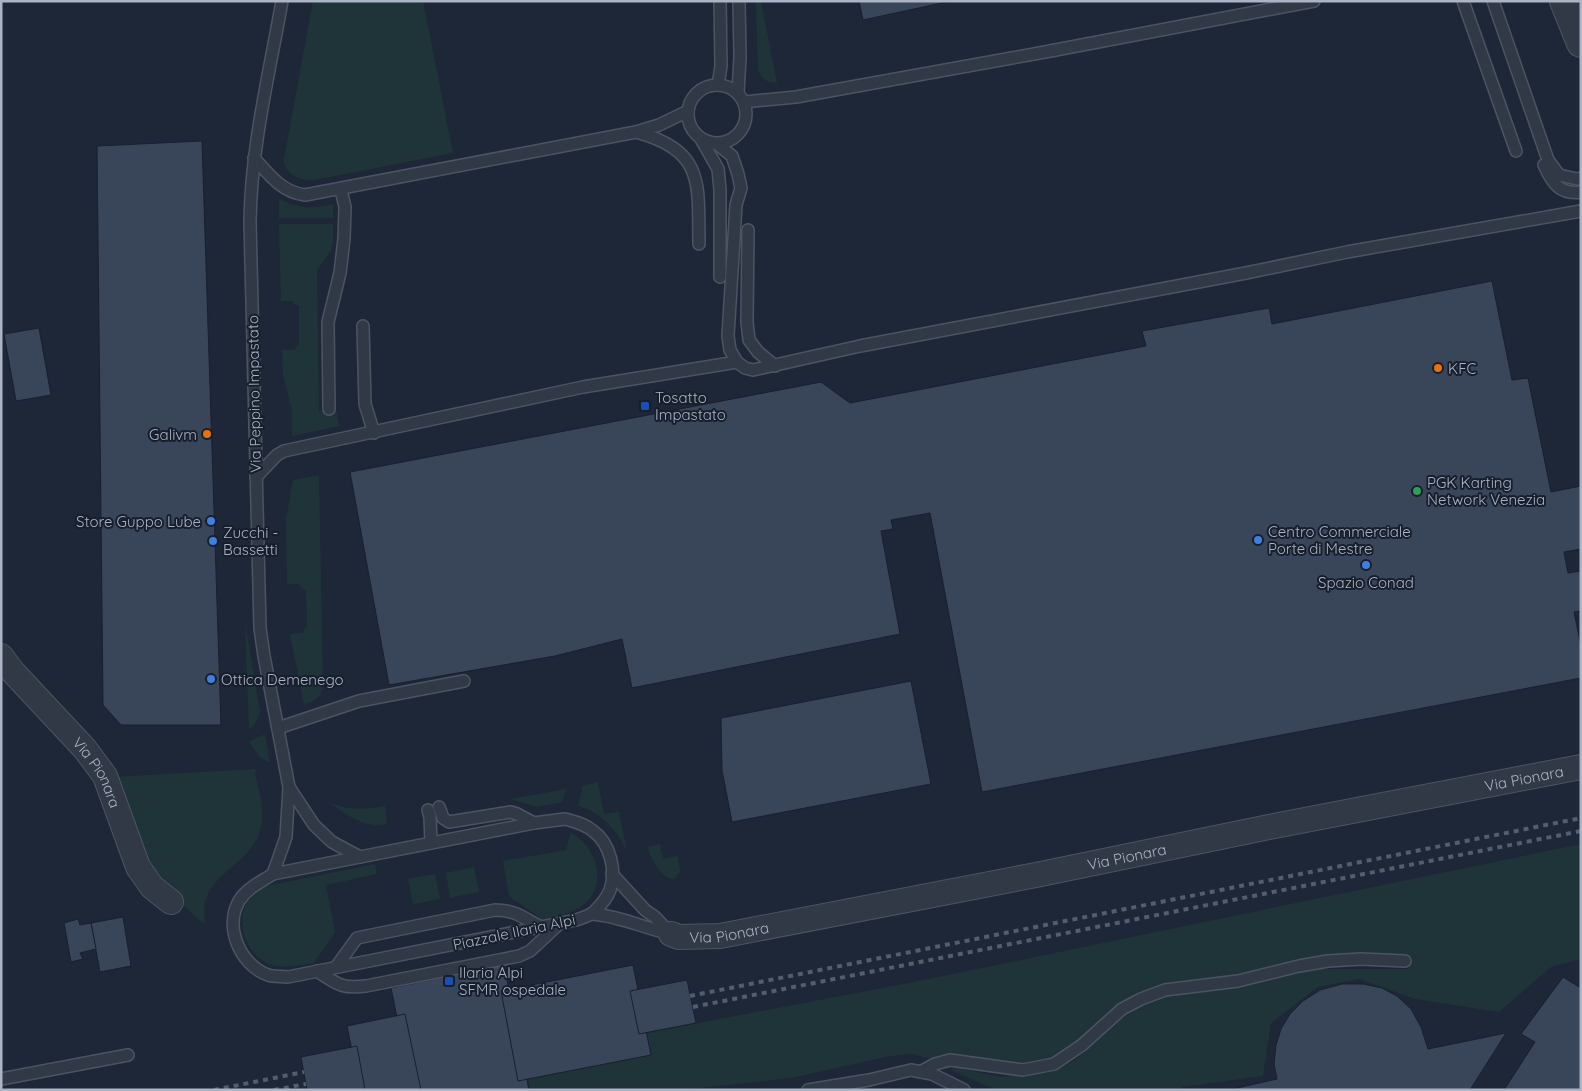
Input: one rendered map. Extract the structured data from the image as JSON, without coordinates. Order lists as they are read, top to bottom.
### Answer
{
  "streets": {
    "street": ["Via Pionara"],
    "lane": ["Via Peppino Impastato", "Piazzale Ilaria Alpi"]
  },
  "crossings": [
    ["Via Peppino Impastato", "Piazzale Ilaria Alpi"],
    ["Via Pionara", "Piazzale Ilaria Alpi"]
  ],
  "places": {
    "other": [
      "KFC",
      "Galivm",
      "PGK Karting Network Venezia",
      "Store Guppo Lube",
      "Centro Commerciale Porte di Mestre",
      "Zucchi - Bassetti",
      "Spazio Conad",
      "Ottica Demenego"
    ],
    "transit": ["Tosatto Impastato", "Ilaria Alpi SFMR ospedale"]
  }
}
